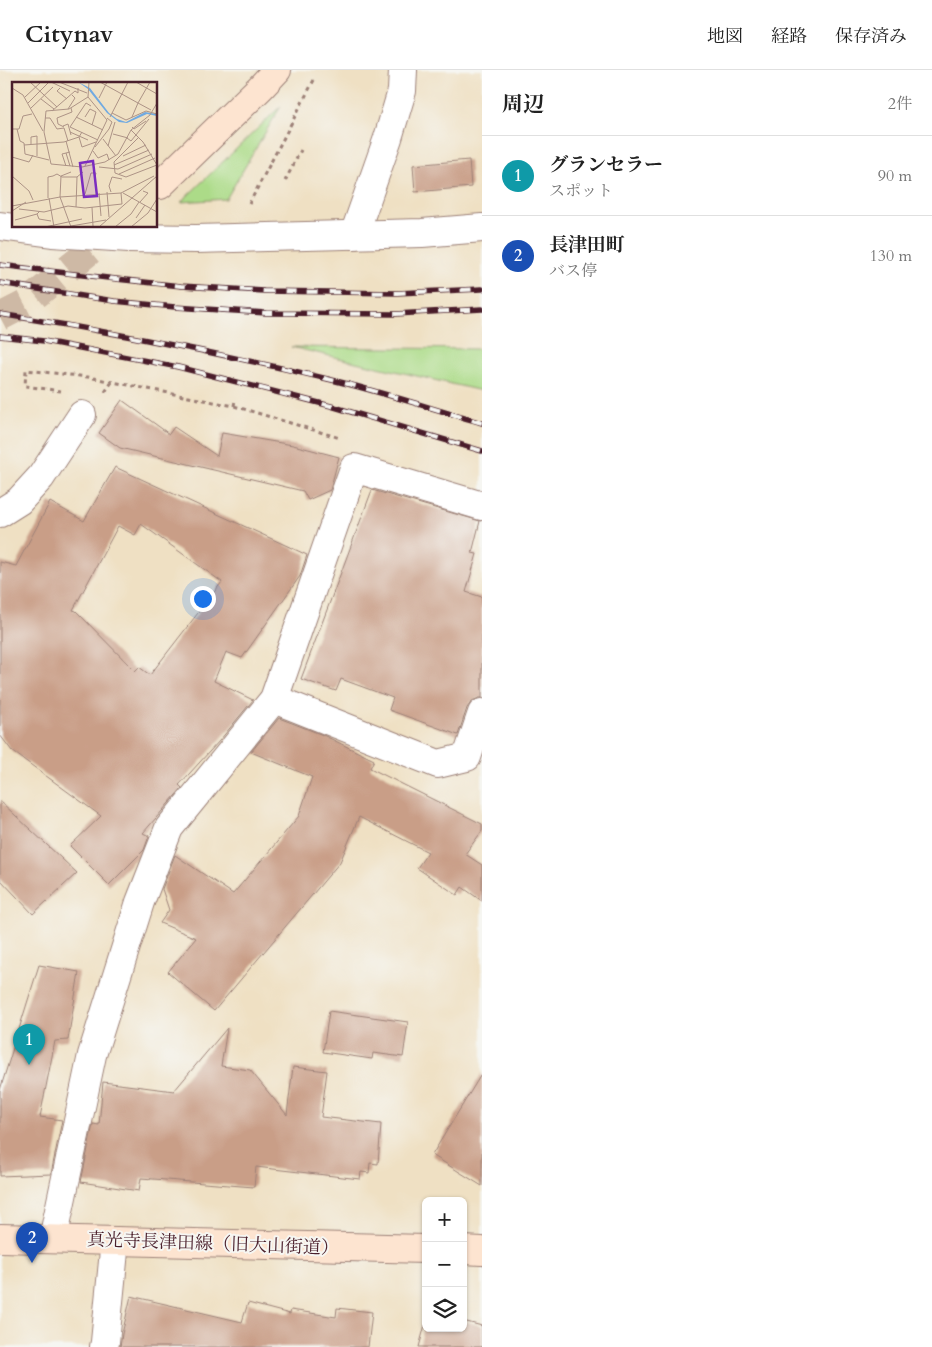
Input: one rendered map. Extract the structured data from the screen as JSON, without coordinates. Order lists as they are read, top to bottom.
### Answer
{
  "streets": {
    "main road": ["真光寺長津田線（旧大山街道）"]
  },
  "page": {
    "header": "Citynav",
    "nav": ["地図", "経路", "保存済み"],
    "heading": ["周辺", "2件"],
    "list": [
      {
        "mark": "1",
        "name": "グランセラー",
        "note": "スポット",
        "value": "90 m"
      },
      {
        "mark": "2",
        "name": "長津田町",
        "note": "バス停",
        "value": "130 m"
      }
    ],
    "pins": ["1", "2"],
    "map_buttons": ["+", "−"]
  }
}
